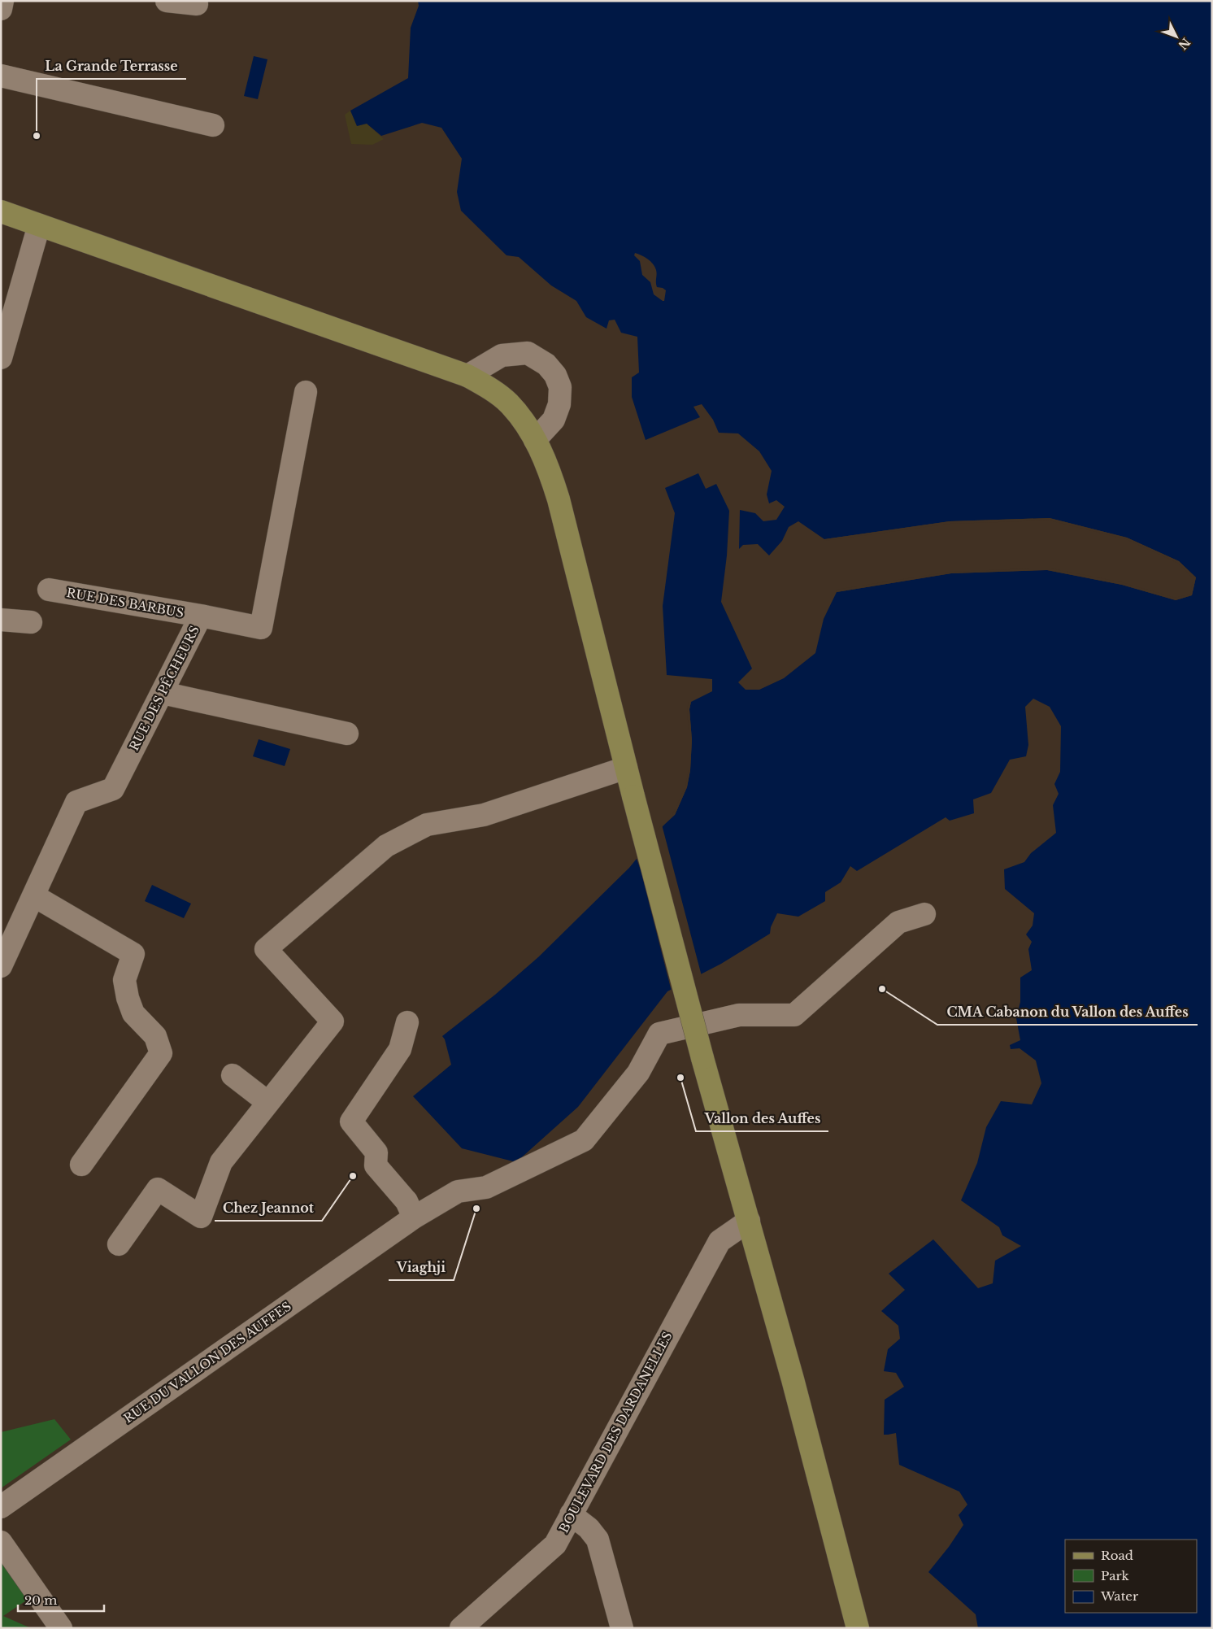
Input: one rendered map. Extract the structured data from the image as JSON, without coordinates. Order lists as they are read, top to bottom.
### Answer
{
  "streets": {
    "street": [
      "RUE DES BARBUS",
      "RUE DES PÊCHEURS",
      "RUE DU VALLON DES AUFFES",
      "BOULEVARD DES DARDANELLES"
    ]
  },
  "crossings": [
    ["RUE DES BARBUS", "RUE DES PÊCHEURS"]
  ],
  "places": [
    "La Grande Terrasse",
    "CMA Cabanon du Vallon des Auffes",
    "Vallon des Auffes",
    "Chez Jeannot",
    "Viaghji"
  ],
  "legend": ["Road", "Park", "Water"],
  "scale_bar": "20 m",
  "north": "bottom right"
}
